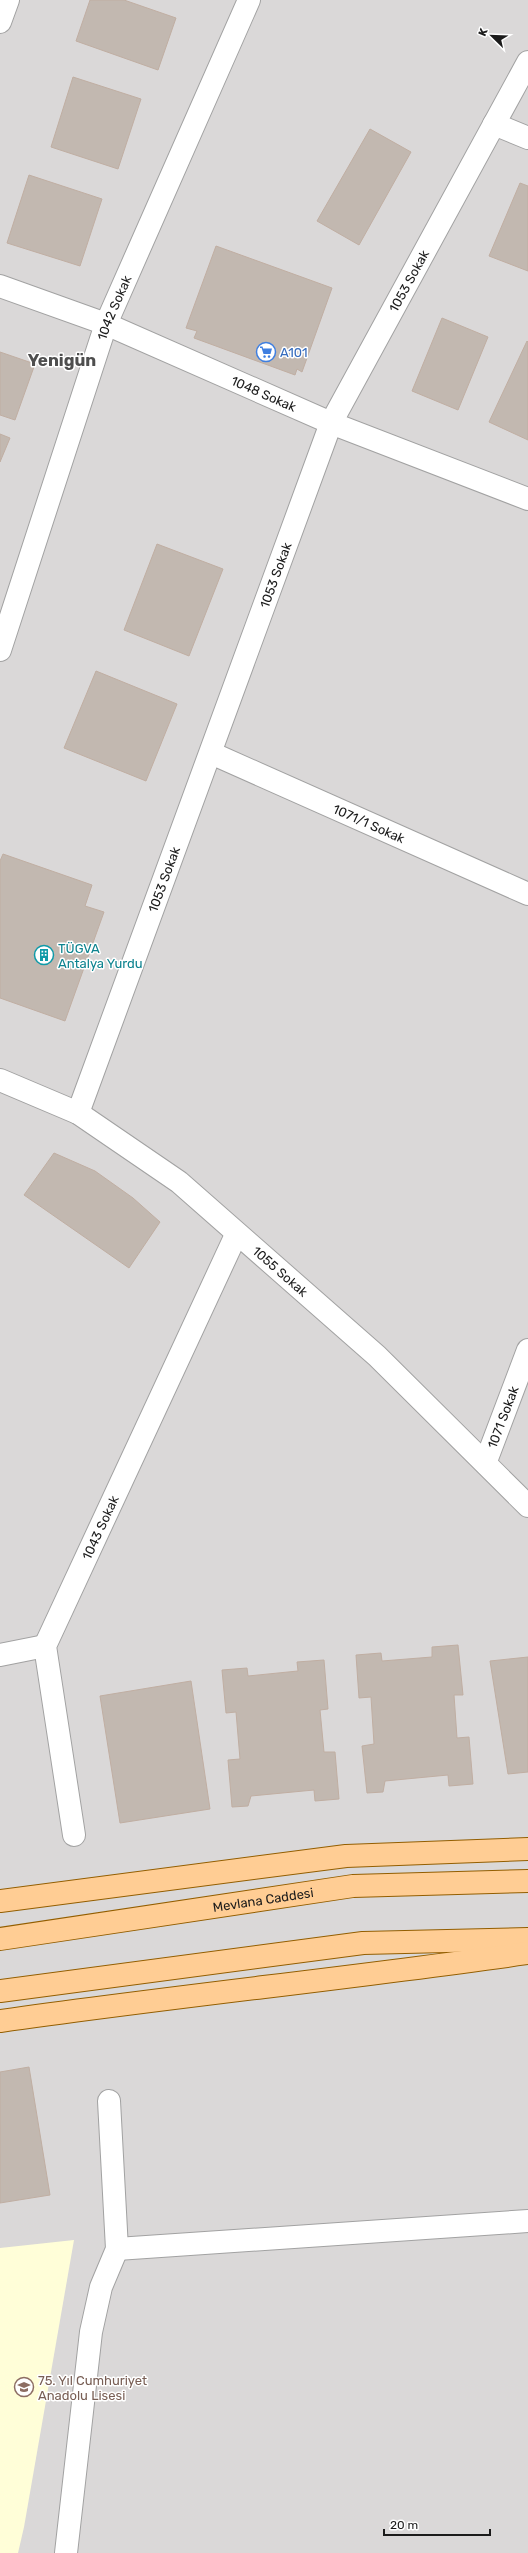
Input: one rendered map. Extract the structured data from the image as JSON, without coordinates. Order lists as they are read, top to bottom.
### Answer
{
  "streets": {
    "main road": ["Mevlana Caddesi"],
    "street": [
      "1053 Sokak",
      "1042 Sokak",
      "1048 Sokak",
      "1071/1 Sokak",
      "1055 Sokak",
      "1071 Sokak",
      "1043 Sokak"
    ]
  },
  "crossings": [
    ["1053 Sokak", "1048 Sokak"],
    ["1053 Sokak", "1071/1 Sokak"],
    ["1053 Sokak", "1055 Sokak"],
    ["1042 Sokak", "1048 Sokak"],
    ["1055 Sokak", "1071 Sokak"],
    ["1055 Sokak", "1043 Sokak"]
  ],
  "districts": ["Yenigün"],
  "places": {
    "supermarket": ["A101"],
    "building": ["TÜGVA Antalya Yurdu"],
    "school or university": ["75. Yıl Cumhuriyet Anadolu Lisesi"]
  },
  "scale_bar": "20 m",
  "north": "top left"
}
